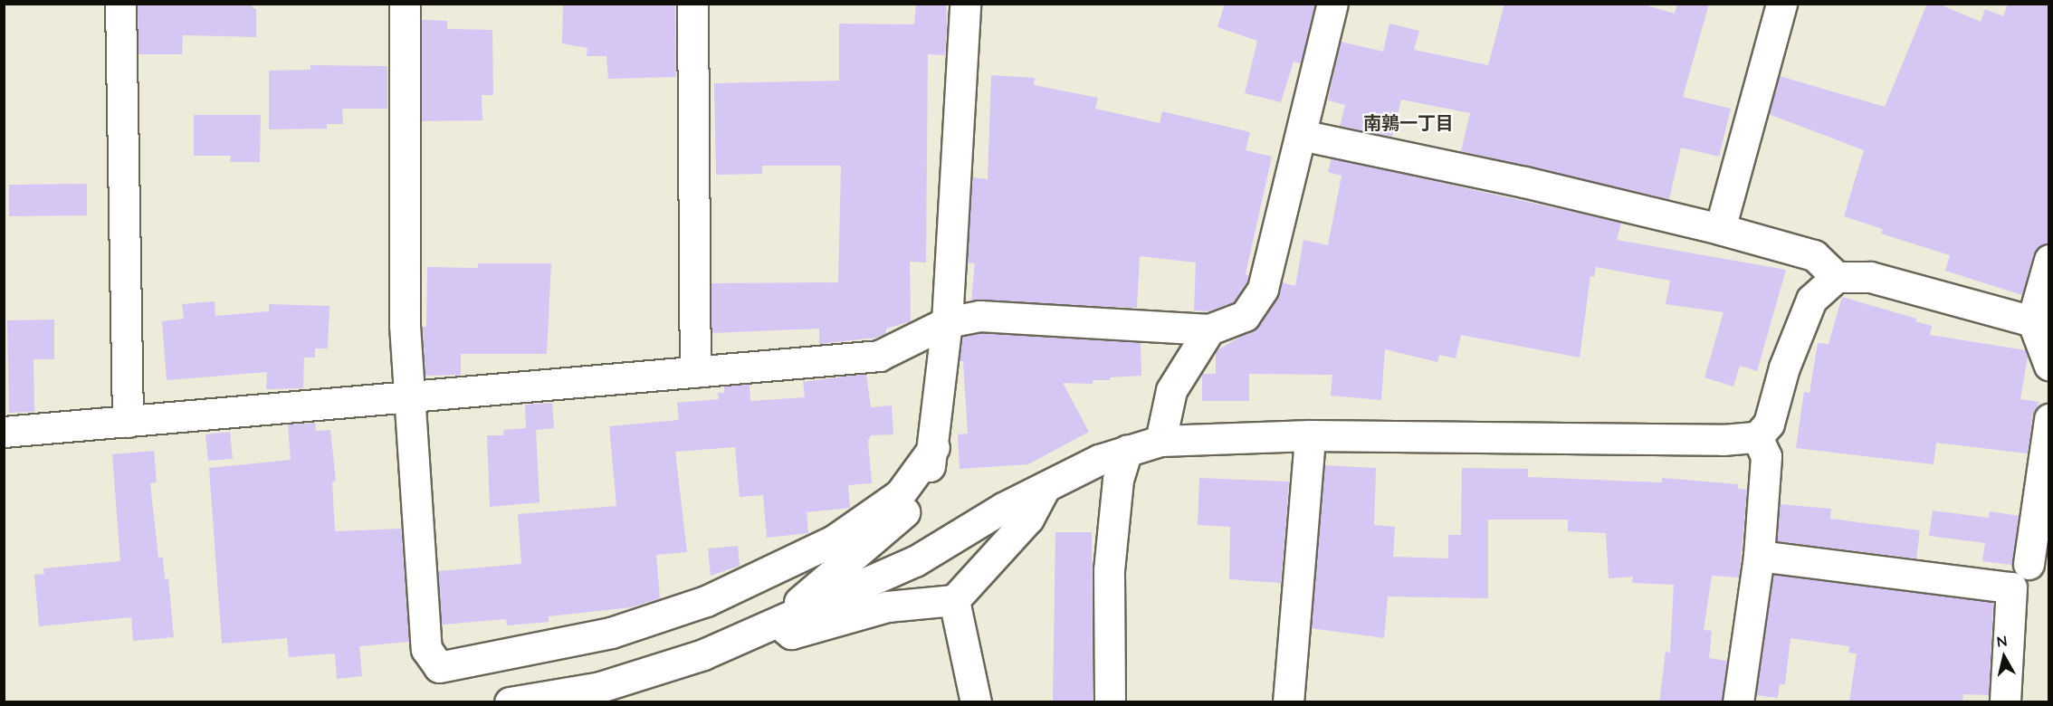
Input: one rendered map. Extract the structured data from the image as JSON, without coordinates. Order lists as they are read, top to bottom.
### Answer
{
  "districts": ["南鶉一丁目"],
  "north": "top"
}
